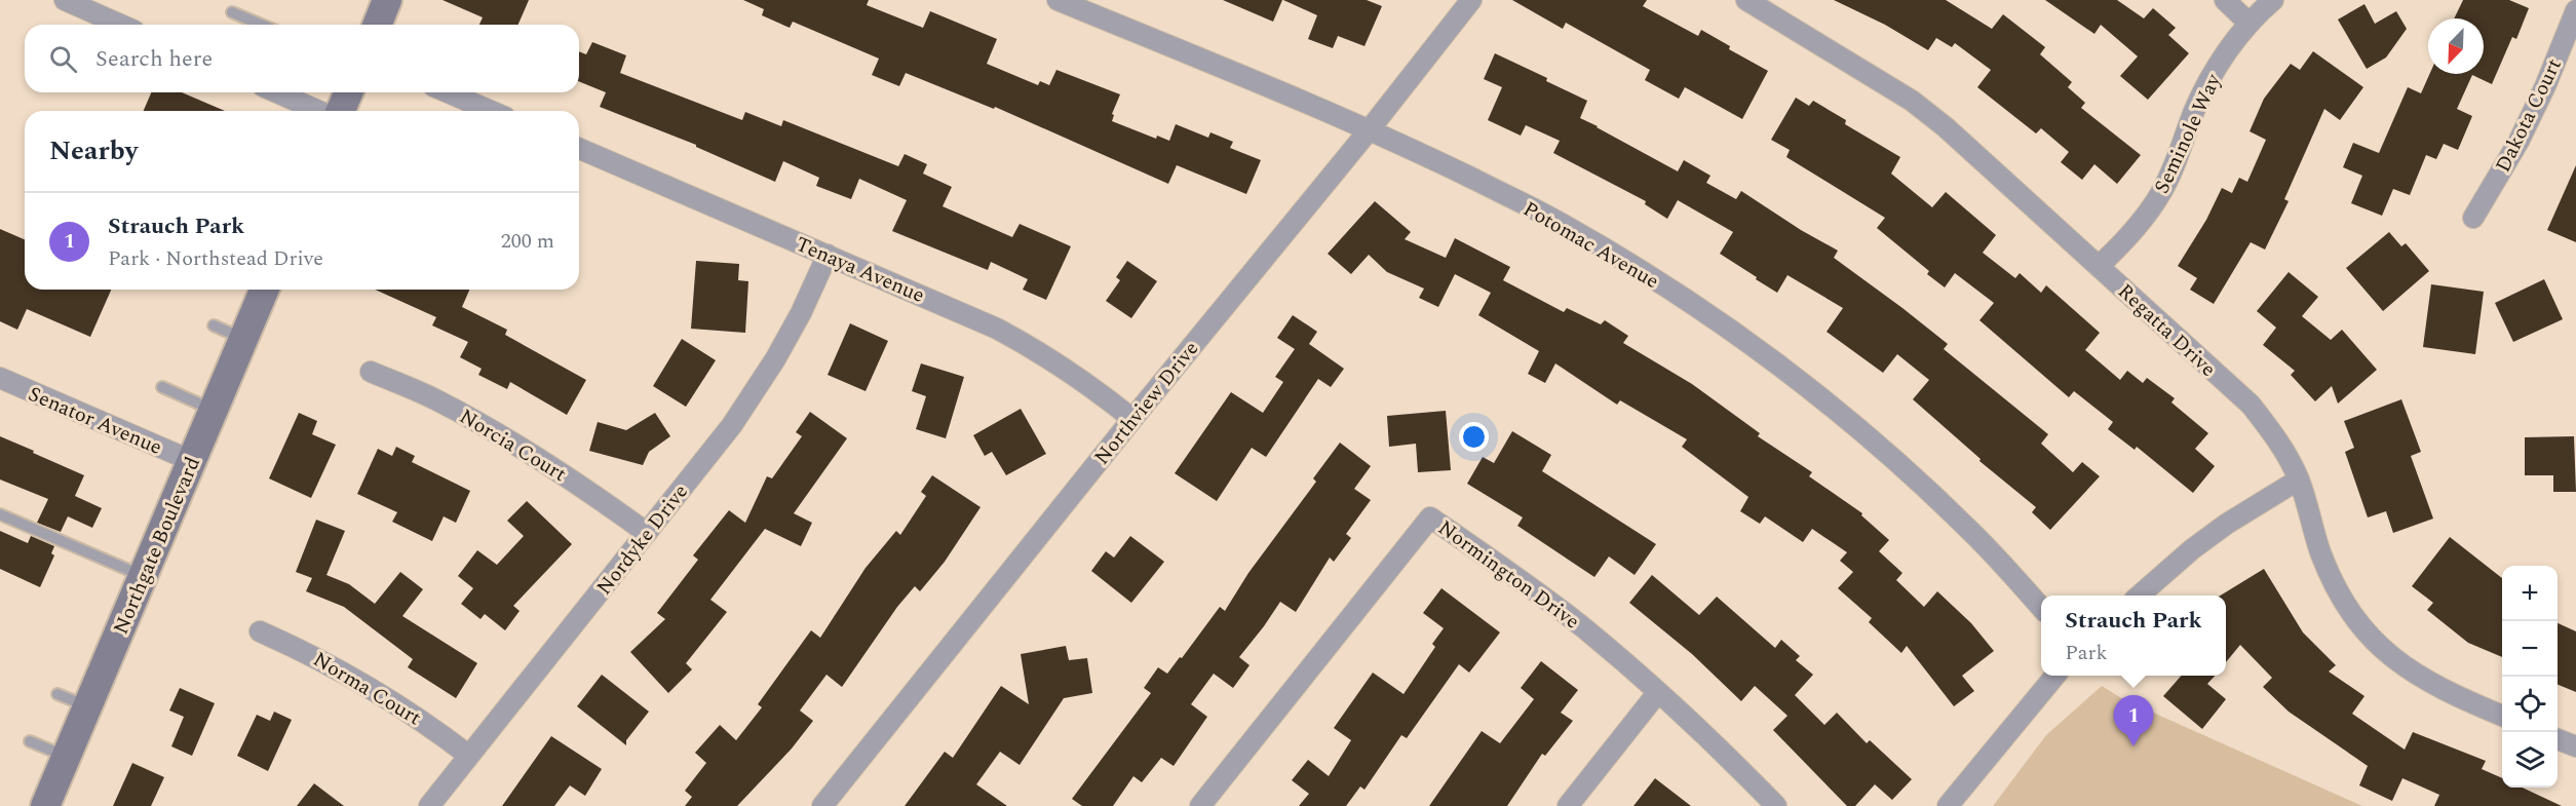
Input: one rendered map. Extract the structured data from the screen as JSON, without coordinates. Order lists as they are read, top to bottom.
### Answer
{
  "streets": {
    "main road": ["Northgate Boulevard"],
    "street": [
      "Dakota Court",
      "Seminole Way",
      "Potomac Avenue",
      "Tenaya Avenue",
      "Regatta Drive",
      "Northview Drive",
      "Senator Avenue",
      "Norcia Court",
      "Nordyke Drive",
      "Normington Drive",
      "Norma Court"
    ]
  },
  "crossings": [
    ["Seminole Way", "Regatta Drive"],
    ["Potomac Avenue", "Northview Drive"],
    ["Tenaya Avenue", "Northview Drive"],
    ["Tenaya Avenue", "Nordyke Drive"],
    ["Senator Avenue", "Northgate Boulevard"],
    ["Norcia Court", "Nordyke Drive"],
    ["Nordyke Drive", "Norma Court"]
  ],
  "north": "bottom left",
  "page": {
    "search": "Search here",
    "heading": "Nearby",
    "list": [
      {
        "mark": "1",
        "name": "Strauch Park",
        "note": "Park · Northstead Drive",
        "value": "200 m"
      }
    ],
    "map_buttons": ["+", "−"],
    "popup": ["Strauch Park", "Park"],
    "pins": "1"
  }
}
